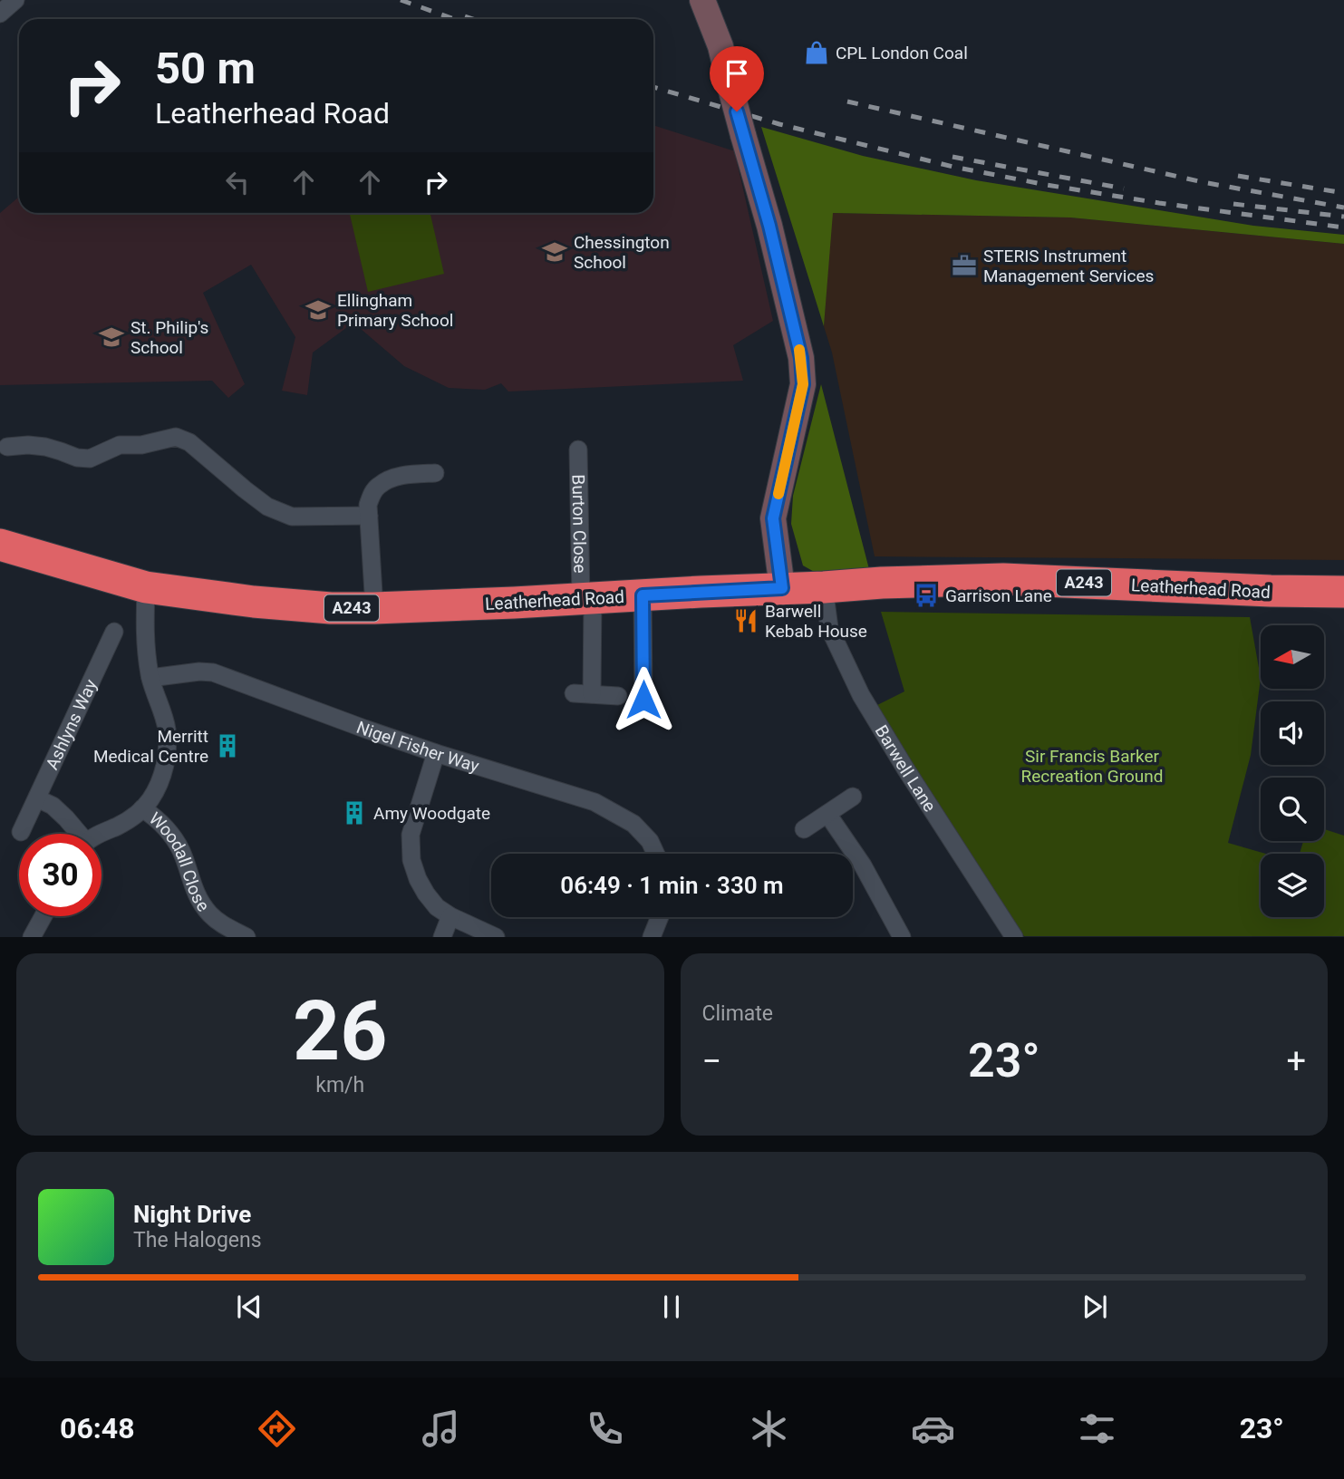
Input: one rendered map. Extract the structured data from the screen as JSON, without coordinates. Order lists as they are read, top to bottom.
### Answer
{
  "streets": {
    "highway": ["A243", "Leatherhead Road"],
    "street": [
      "Burton Close",
      "Ashlyns Way",
      "Nigel Fisher Way",
      "Barwell Lane",
      "Woodall Close"
    ]
  },
  "crossings": [
    ["Burton Close", "Leatherhead Road"],
    ["Leatherhead Road", "Barwell Lane"]
  ],
  "parks": ["Sir Francis Barker Recreation Ground"],
  "places": {
    "shop": ["CPL London Coal"],
    "school or university": ["Chessington School", "Ellingham Primary School", "St. Philip's School"],
    "office": ["STERIS Instrument Management Services"],
    "bus stop": ["Garrison Lane"],
    "restaurant": ["Barwell Kebab House"],
    "building": ["Merritt Medical Centre", "Amy Woodgate"]
  },
  "north": "left",
  "page": {
    "turn": ["50 m", "Leatherhead Road"],
    "limit": "30",
    "trip": "06:49 · 1 min · 330 m",
    "tile": [
      ["26", "km/h"],
      "Climate"
    ],
    "heat": ["−", "23°", "+"],
    "song": ["Night Drive", "The Halogens"],
    "tabs": ["06:48", "23°"]
  }
}
